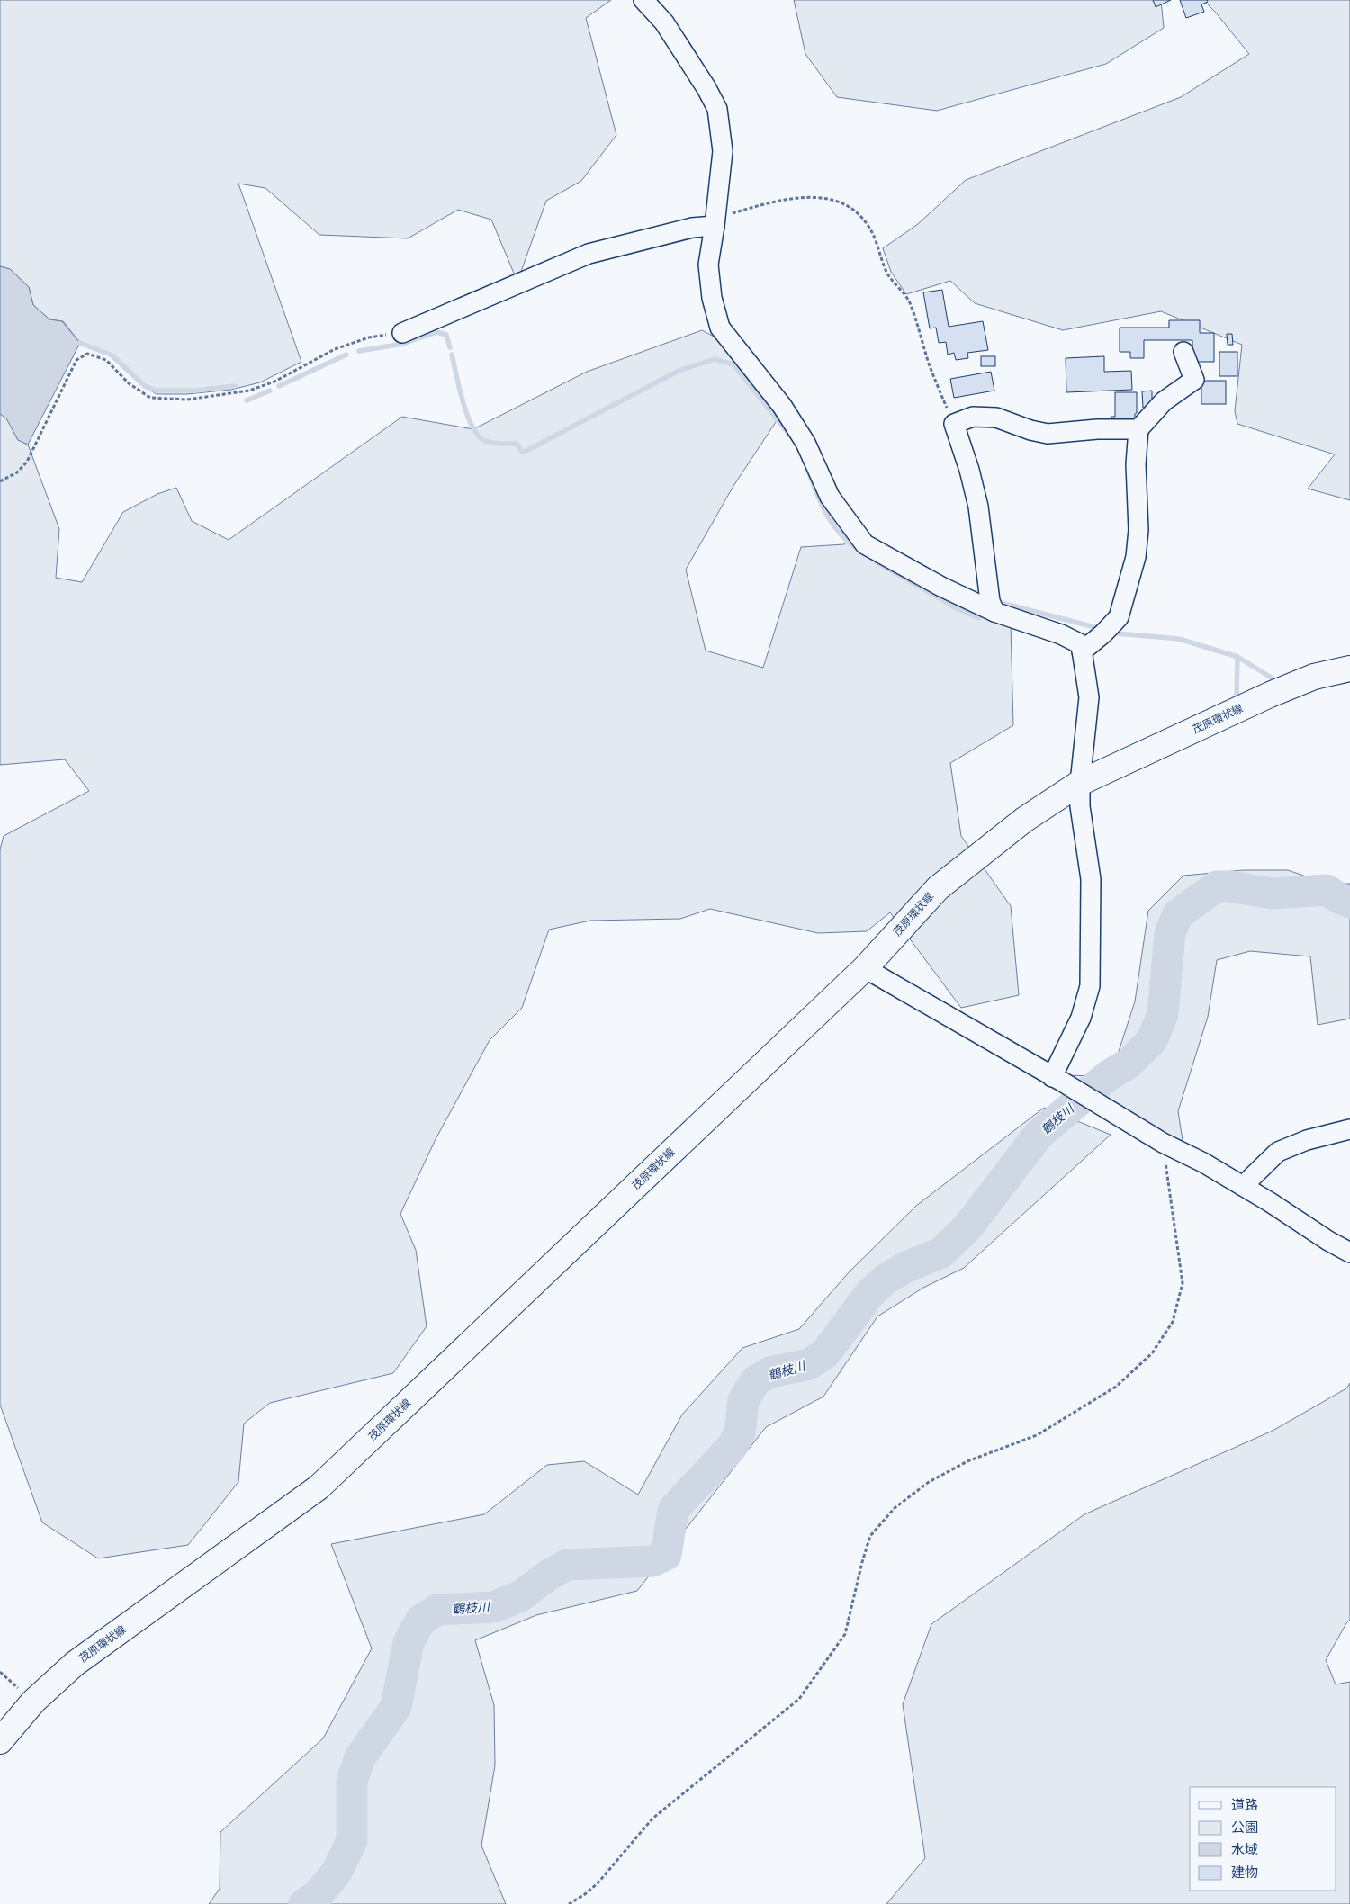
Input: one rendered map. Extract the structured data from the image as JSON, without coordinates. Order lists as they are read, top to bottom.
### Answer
{
  "streets": {
    "main road": ["茂原環状線"]
  },
  "water": ["鶴枝川"],
  "legend": [
    "道路",
    "公園",
    "水域",
    "建物"
  ]
}
